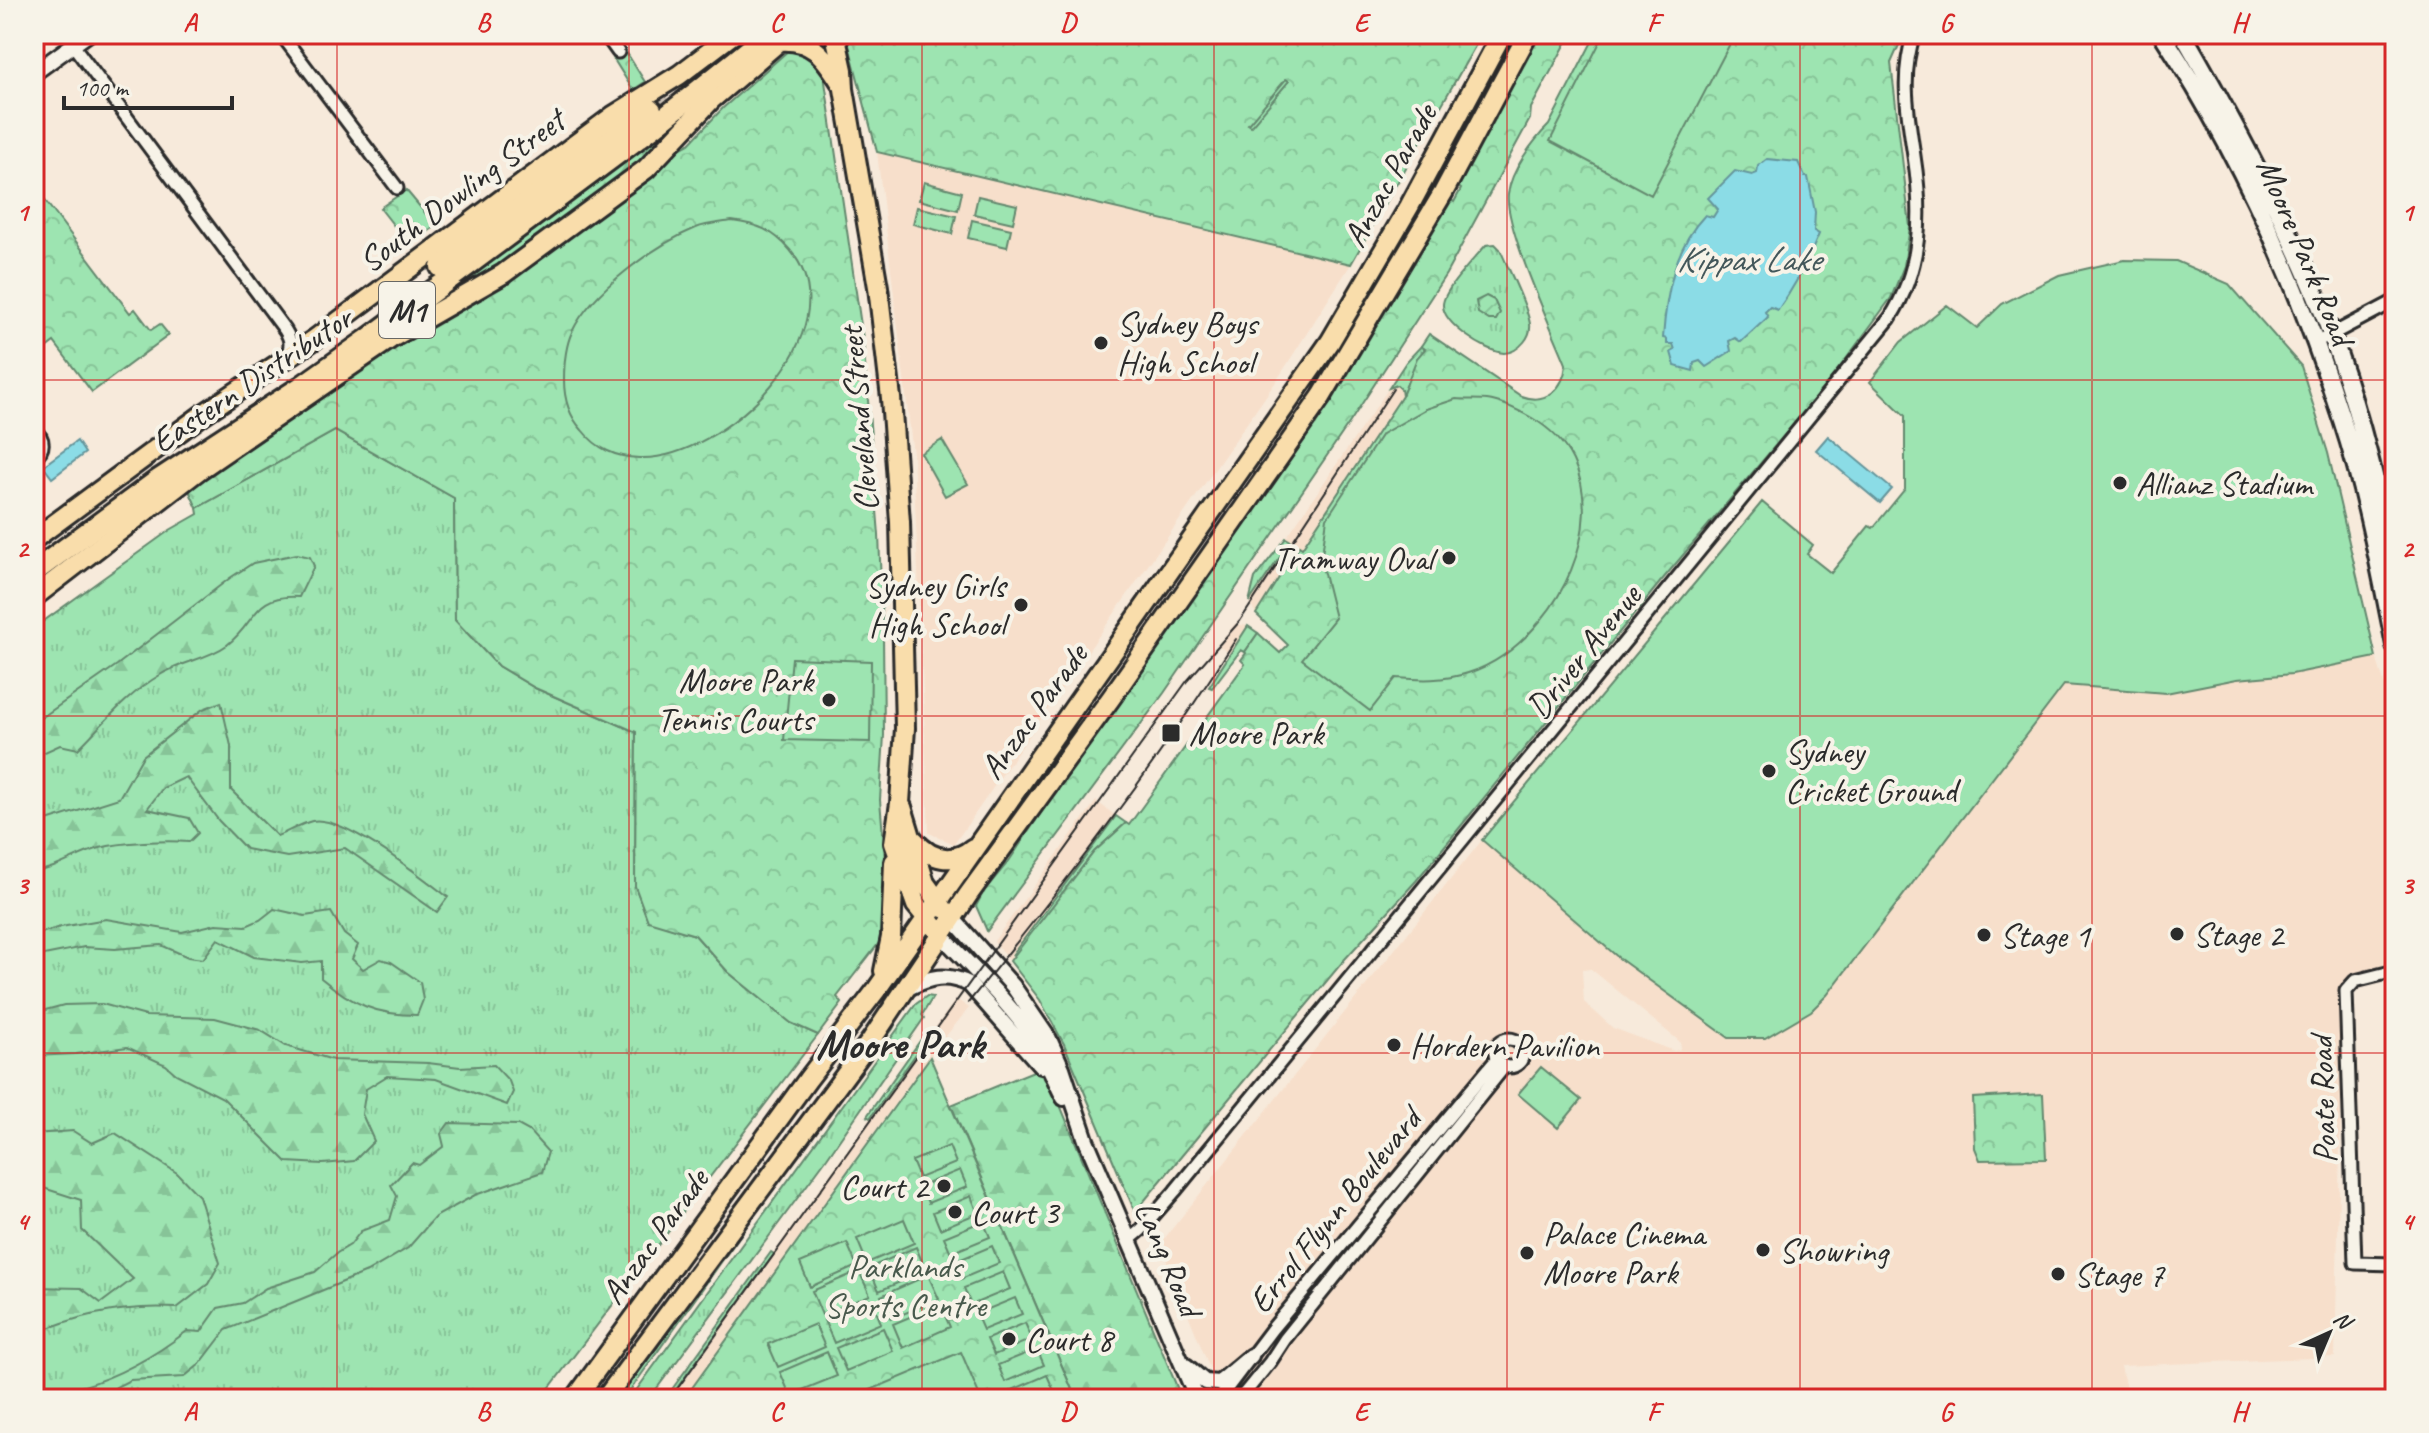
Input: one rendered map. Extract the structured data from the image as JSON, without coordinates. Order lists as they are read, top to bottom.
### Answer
{
  "streets": {
    "highway": ["M1", "Eastern Distributor"],
    "main road": [
      "Anzac Parade",
      "South Dowling Street",
      "Moore Park Road",
      "Cleveland Street"
    ],
    "street": [
      "Driver Avenue",
      "Poate Road",
      "Errol Flynn Boulevard",
      "Lang Road"
    ]
  },
  "crossings": [
    ["Anzac Parade", "Cleveland Street"],
    ["Anzac Parade", "Lang Road"],
    ["Cleveland Street", "Lang Road"],
    ["Driver Avenue", "Lang Road"]
  ],
  "districts": ["Moore Park"],
  "water": ["Kippax Lake"],
  "parks": ["Parklands Sports Centre"],
  "places": {
    "other": [
      "Sydney Boys High School",
      "Allianz Stadium",
      "Tramway Oval",
      "Sydney Girls High School",
      "Moore Park Tennis Courts",
      "Sydney Cricket Ground",
      "Stage 2",
      "Stage 1",
      "Hordern Pavilion",
      "Court 2",
      "Court 3",
      "Showring",
      "Palace Cinema Moore Park",
      "Stage 7",
      "Court 8"
    ],
    "transit": ["Moore Park"]
  },
  "scale_bar": "100 m",
  "north": "top right",
  "grid": {
    "columns": [
      "A",
      "B",
      "C",
      "D",
      "E",
      "F",
      "G",
      "H"
    ],
    "rows": [
      "1",
      "2",
      "3",
      "4"
    ]
  }
}
